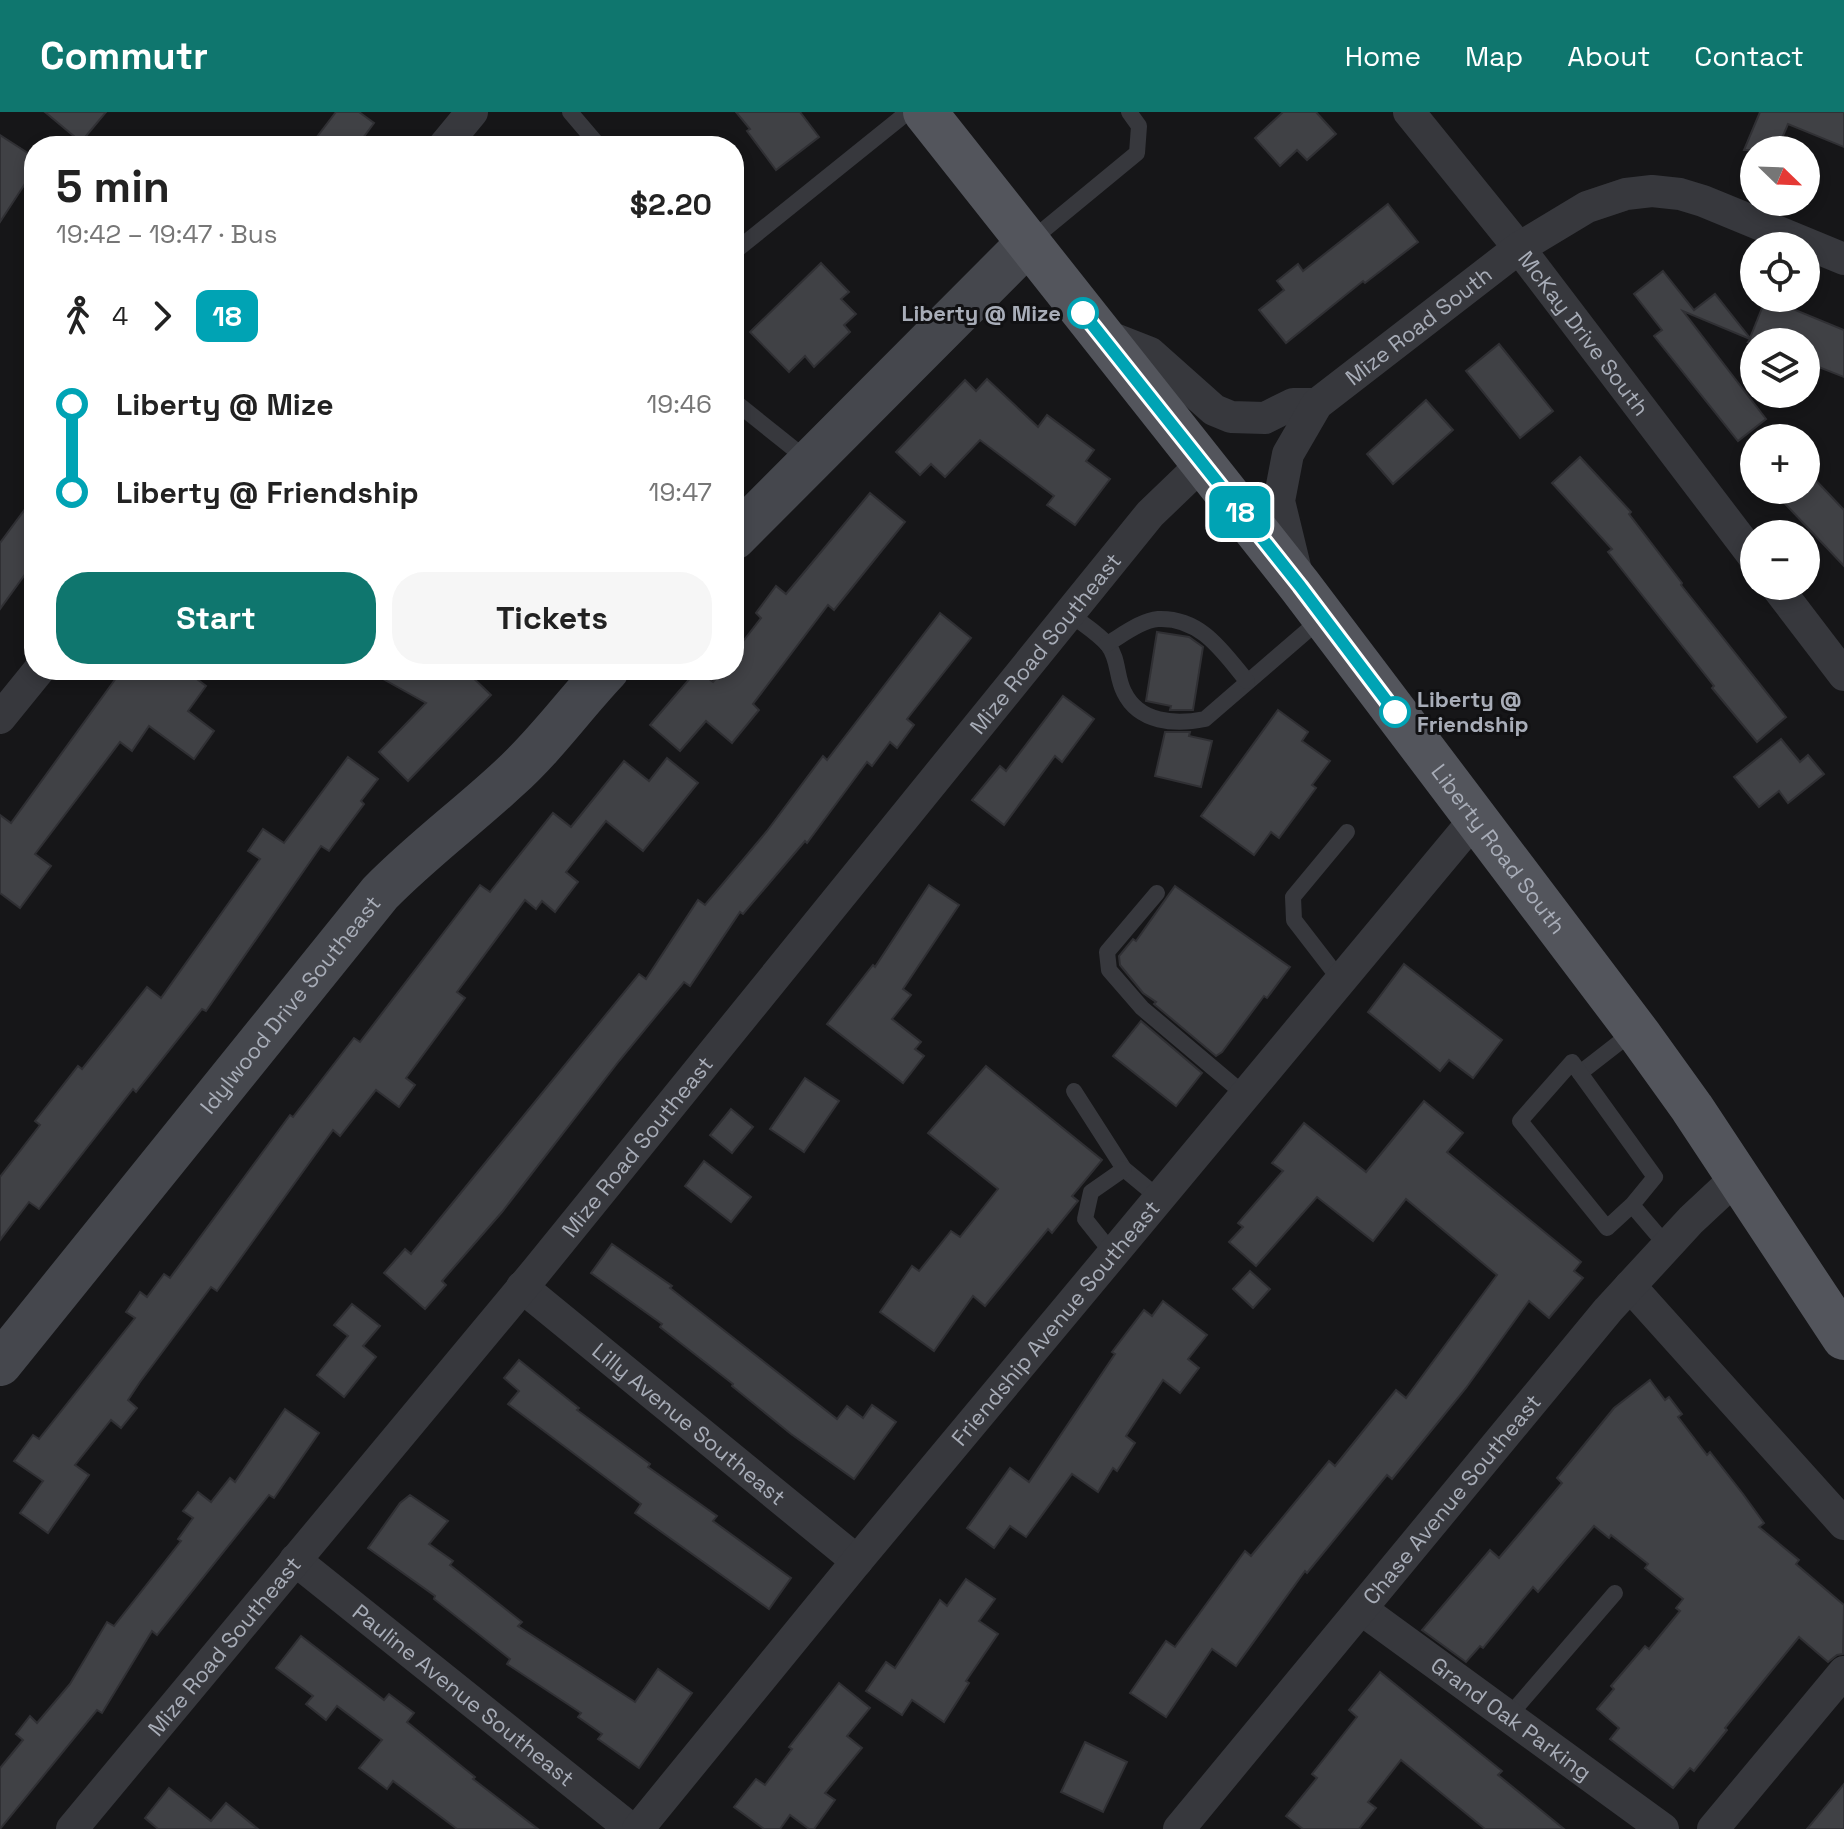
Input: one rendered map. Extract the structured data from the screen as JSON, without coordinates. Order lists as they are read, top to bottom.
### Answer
{
  "streets": {
    "main road": ["Liberty Road South"],
    "street": [
      "Mize Road South",
      "McKay Drive South",
      "Mize Road Southeast",
      "Idylwood Drive Southeast",
      "Friendship Avenue Southeast",
      "Lilly Avenue Southeast",
      "Chase Avenue Southeast",
      "Pauline Avenue Southeast",
      "Grand Oak Parking"
    ]
  },
  "crossings": [
    ["Mize Road South", "McKay Drive South"],
    ["Mize Road South", "Liberty Road South"],
    ["Mize Road Southeast", "Liberty Road South"],
    ["Mize Road Southeast", "Lilly Avenue Southeast"],
    ["Mize Road Southeast", "Pauline Avenue Southeast"],
    ["Liberty Road South", "Friendship Avenue Southeast"],
    ["Liberty Road South", "Chase Avenue Southeast"],
    ["Friendship Avenue Southeast", "Lilly Avenue Southeast"],
    ["Chase Avenue Southeast", "Grand Oak Parking"]
  ],
  "places": ["Liberty @ Mize", "Liberty @ Friendship"],
  "lines": ["bus line 18"],
  "north": "bottom right",
  "page": {
    "header": "Commutr",
    "nav": [
      "Home",
      "Map",
      "About",
      "Contact"
    ],
    "on_map": "18",
    "map_buttons": ["+", "−"],
    "heading": ["5 min", "19:42 – 19:47 · Bus", "$2.20"],
    "legs": ["4", "18"],
    "list": [
      {
        "name": "Liberty @ Mize",
        "value": "19:46"
      },
      {
        "name": "Liberty @ Friendship",
        "value": "19:47"
      }
    ],
    "buttons": ["Start", "Tickets"]
  }
}
